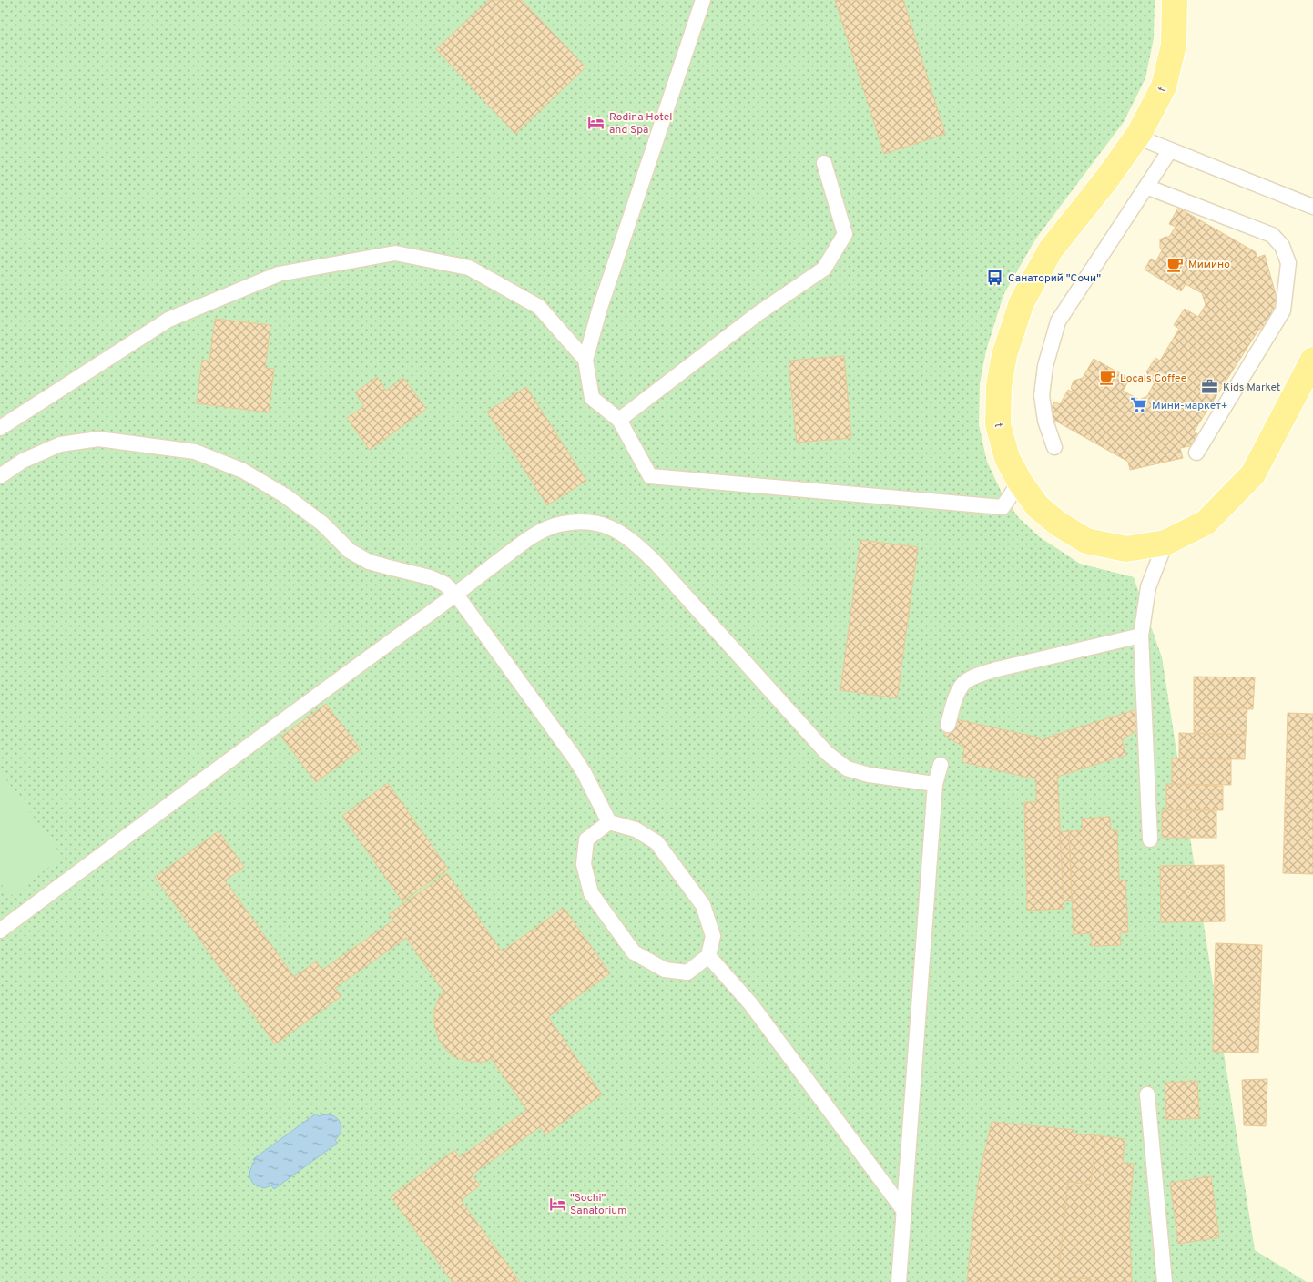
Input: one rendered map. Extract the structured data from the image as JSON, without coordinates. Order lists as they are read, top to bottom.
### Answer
{
  "streets": {
    "main road": ["t"]
  },
  "places": {
    "hotel": ["Rodina Hotel and Spa", "\"Sochi\" Sanatorium"],
    "cafe": ["Мимино", "Locals Coffee"],
    "bus stop": ["Санаторий \"Сочи\""],
    "office": ["Kids Market"],
    "supermarket": ["Мини-маркет+"]
  }
}
